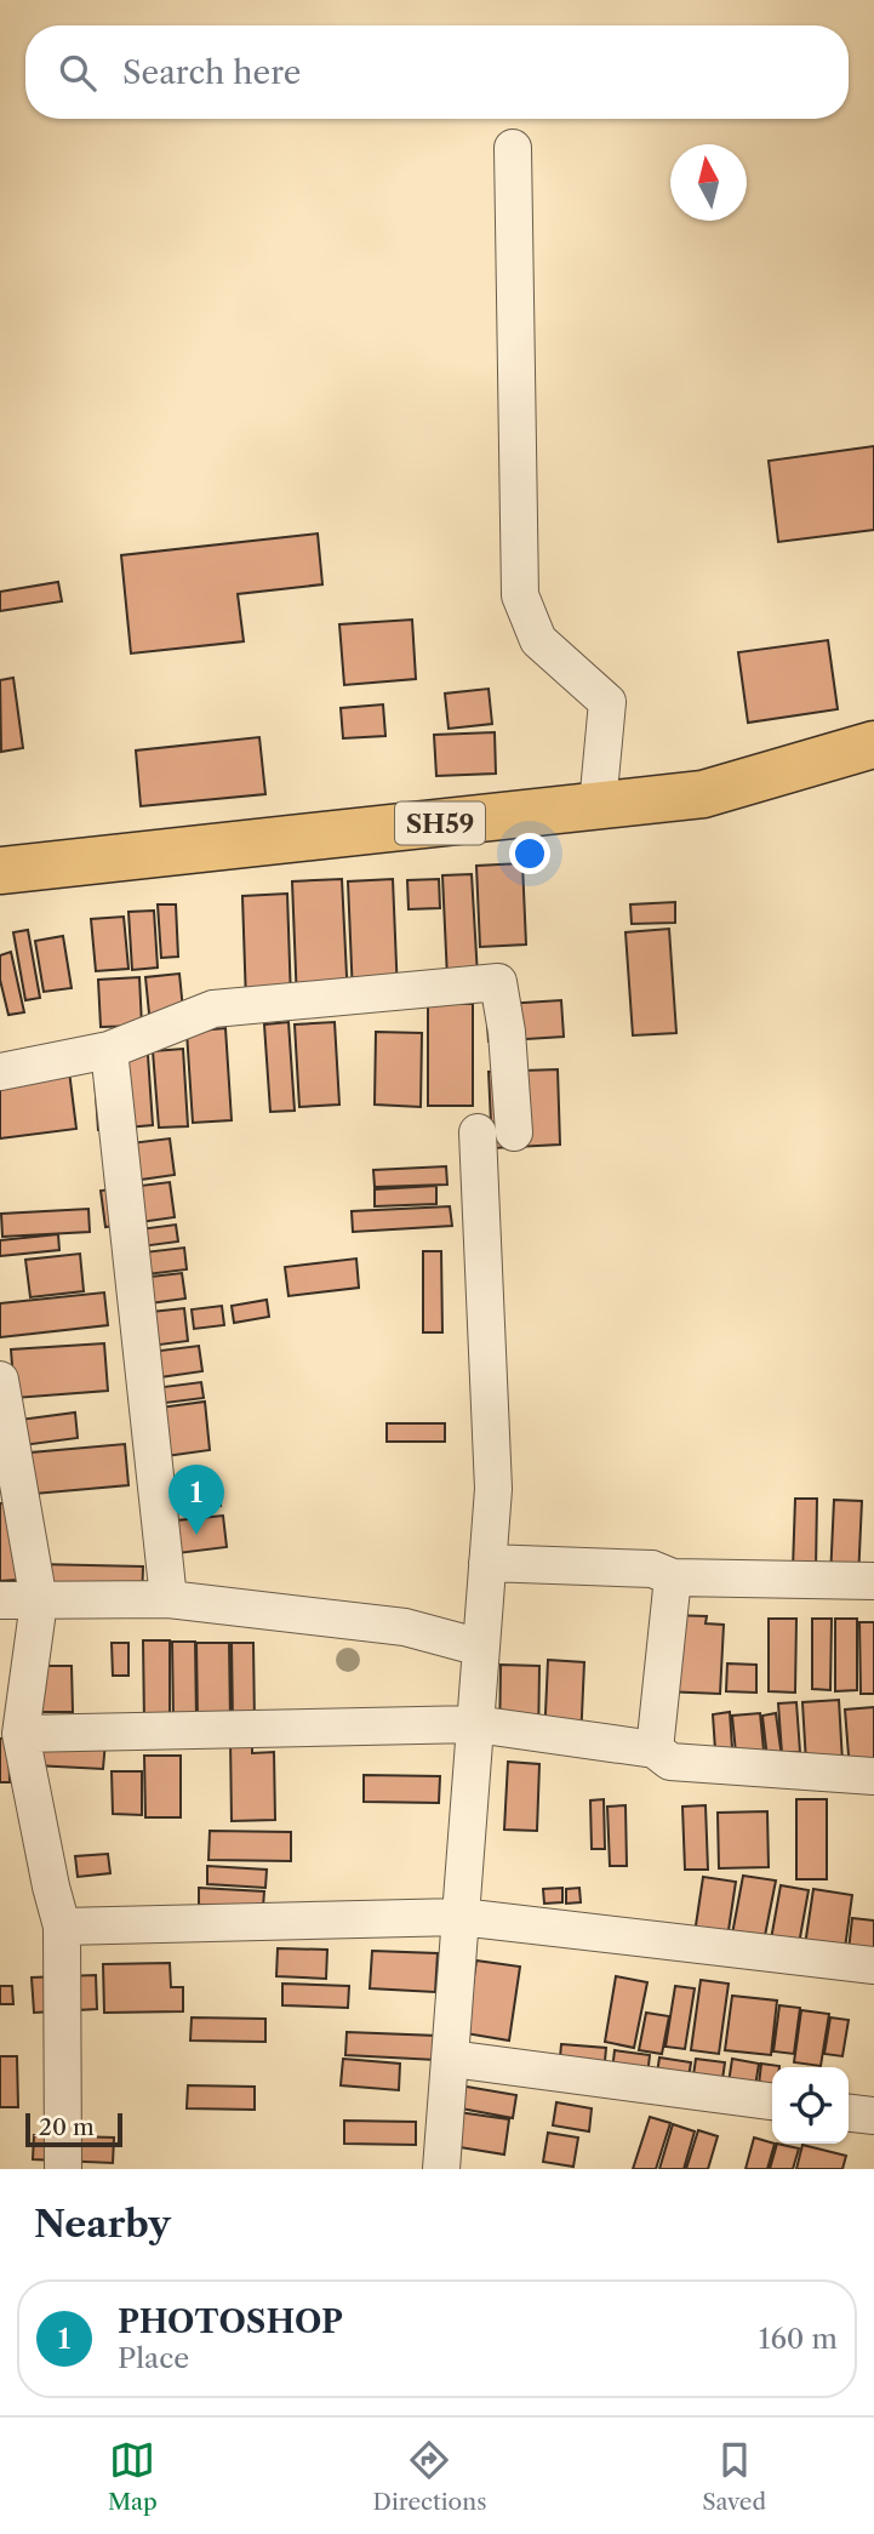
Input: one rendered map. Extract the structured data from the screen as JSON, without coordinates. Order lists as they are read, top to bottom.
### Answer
{
  "streets": {
    "main road": ["SH59"]
  },
  "scale_bar": "20 m",
  "north": "top",
  "page": {
    "search": "Search here",
    "pins": "1",
    "scale": "20 m",
    "heading": "Nearby",
    "list": [
      {
        "mark": "1",
        "name": "PHOTOSHOP",
        "note": "Place",
        "value": "160 m"
      }
    ],
    "nav": ["Map", "Directions", "Saved"]
  }
}
